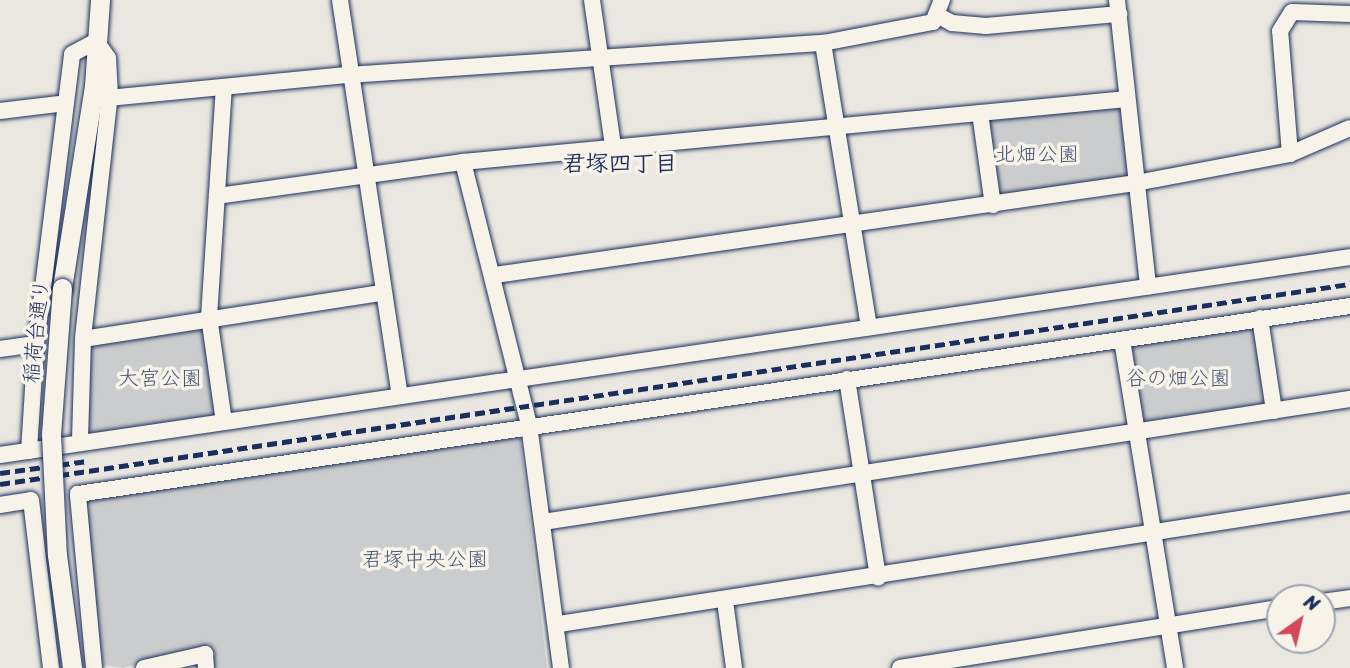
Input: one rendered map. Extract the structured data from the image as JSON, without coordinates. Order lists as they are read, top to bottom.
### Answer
{
  "streets": {
    "street": ["稲荷台通り"]
  },
  "districts": ["君塚四丁目"],
  "parks": [
    "北畑公園",
    "大宮公園",
    "谷の畑公園",
    "君塚中央公園"
  ],
  "north": "top right"
}
